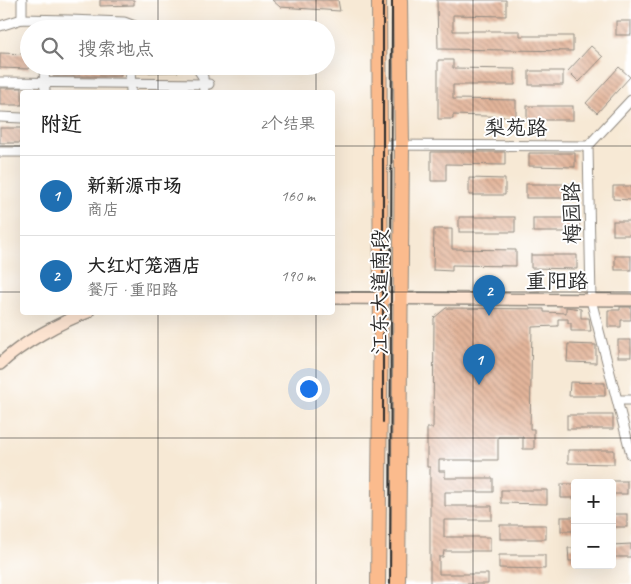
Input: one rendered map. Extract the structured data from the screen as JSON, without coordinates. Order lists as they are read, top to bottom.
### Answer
{
  "streets": {
    "main road": ["江东大道南段"],
    "street": ["梨苑路", "梅园路", "重阳路"]
  },
  "crossings": [
    ["梨苑路", "梅园路"],
    ["梨苑路", "江东大道南段"],
    ["梅园路", "重阳路"],
    ["重阳路", "江东大道南段"]
  ],
  "page": {
    "search": "搜索地点",
    "heading": ["附近", "2个结果"],
    "list": [
      {
        "mark": "1",
        "name": "新新源市场",
        "note": "商店",
        "value": "160 m"
      },
      {
        "mark": "2",
        "name": "大红灯笼酒店",
        "note": "餐厅 · 重阳路",
        "value": "190 m"
      }
    ],
    "pins": ["2", "1"],
    "map_buttons": ["+", "−"]
  }
}
